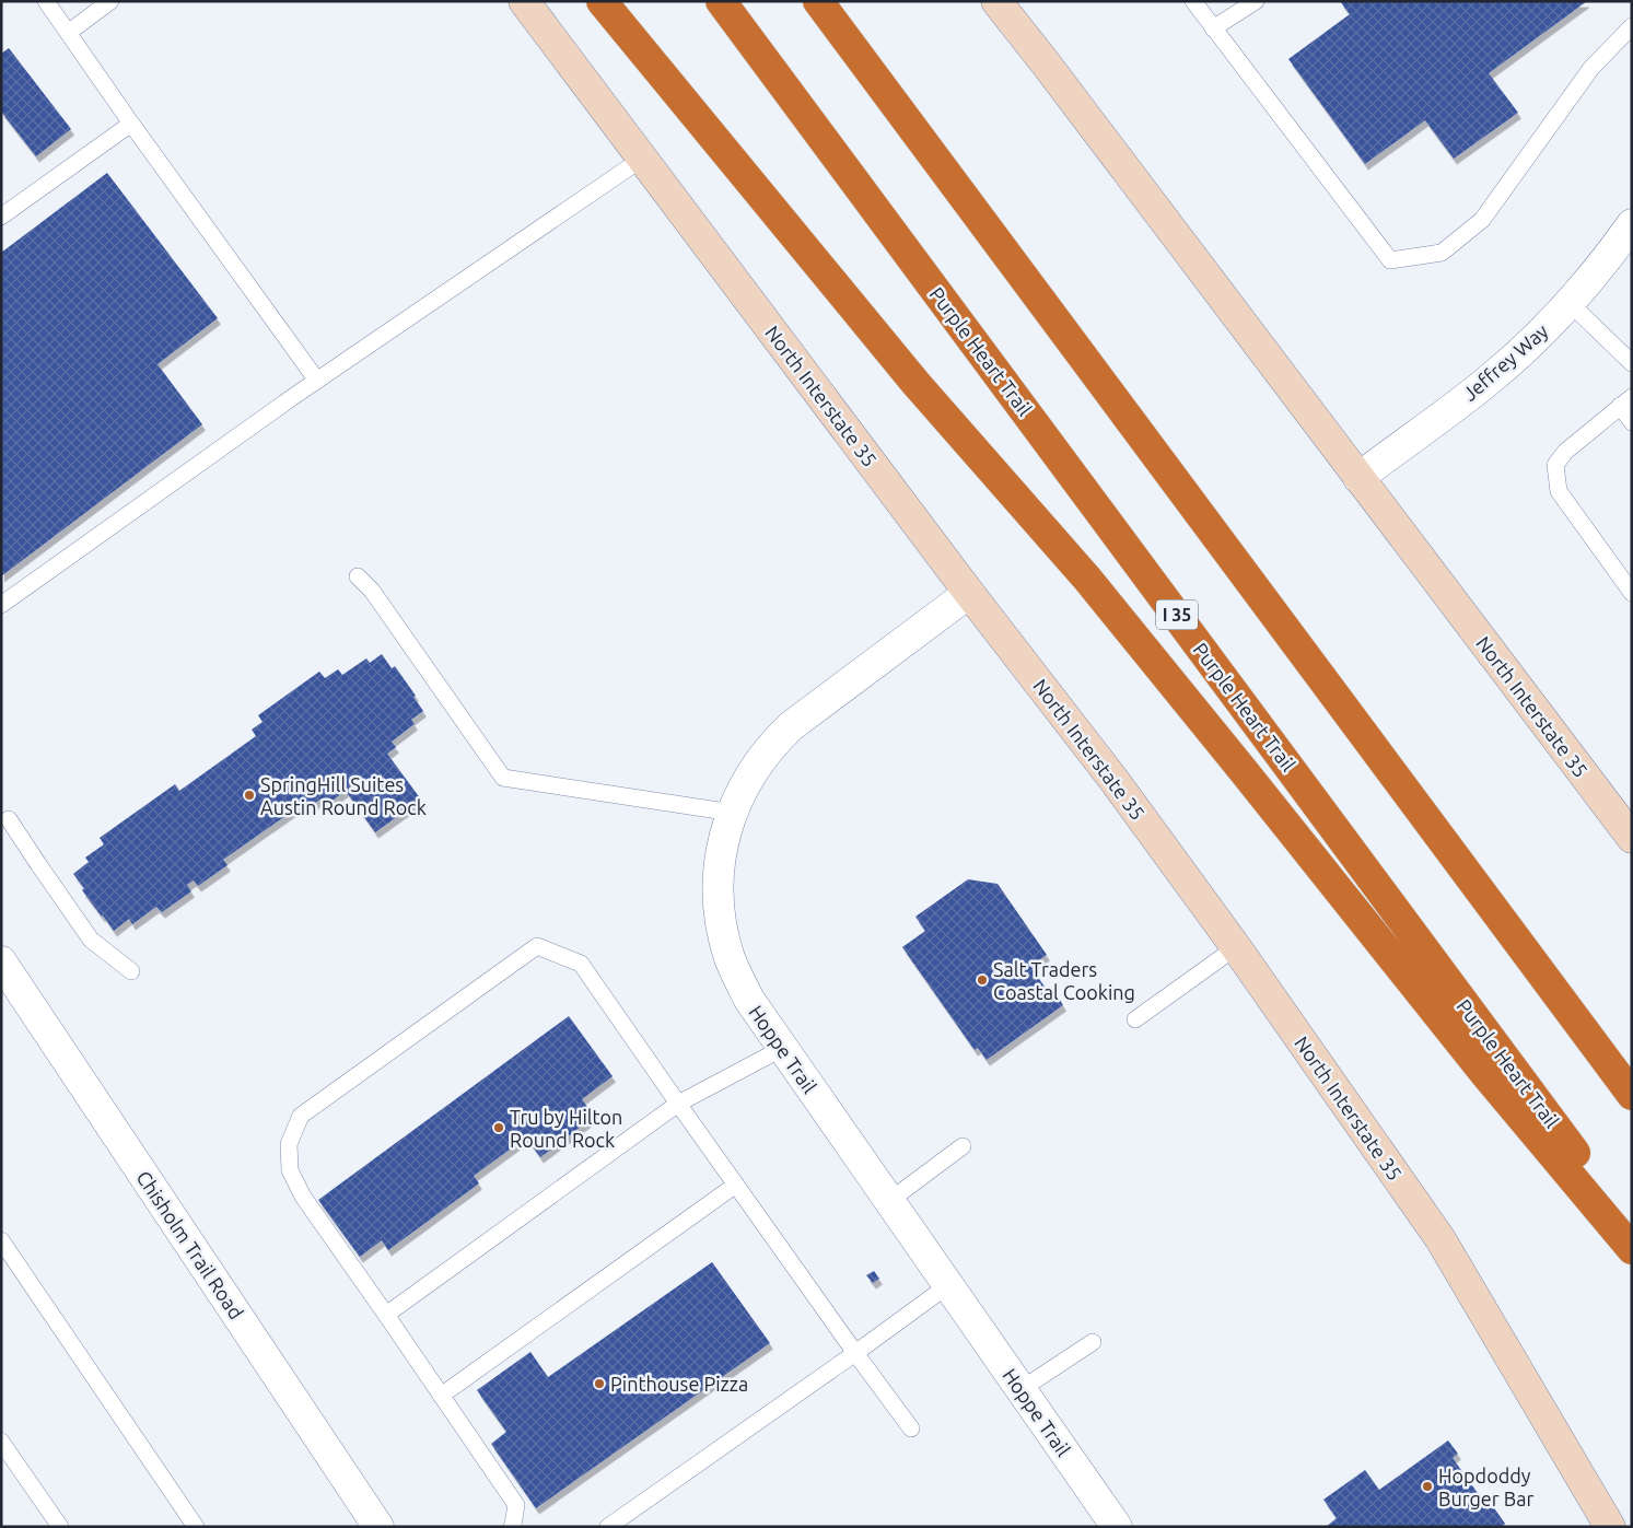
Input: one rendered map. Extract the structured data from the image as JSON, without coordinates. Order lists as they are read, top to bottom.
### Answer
{
  "streets": {
    "highway": ["Purple Heart Trail", "I 35"],
    "main road": ["North Interstate 35"],
    "street": ["Jeffrey Way", "Hoppe Trail", "Chisholm Trail Road"]
  },
  "crossings": [
    ["Jeffrey Way", "North Interstate 35"],
    ["North Interstate 35", "Hoppe Trail"]
  ],
  "places": [
    "SpringHill Suites Austin Round Rock",
    "Salt Traders Coastal Cooking",
    "Tru by Hilton Round Rock",
    "Pinthouse Pizza",
    "Hopdoddy Burger Bar"
  ]
}
